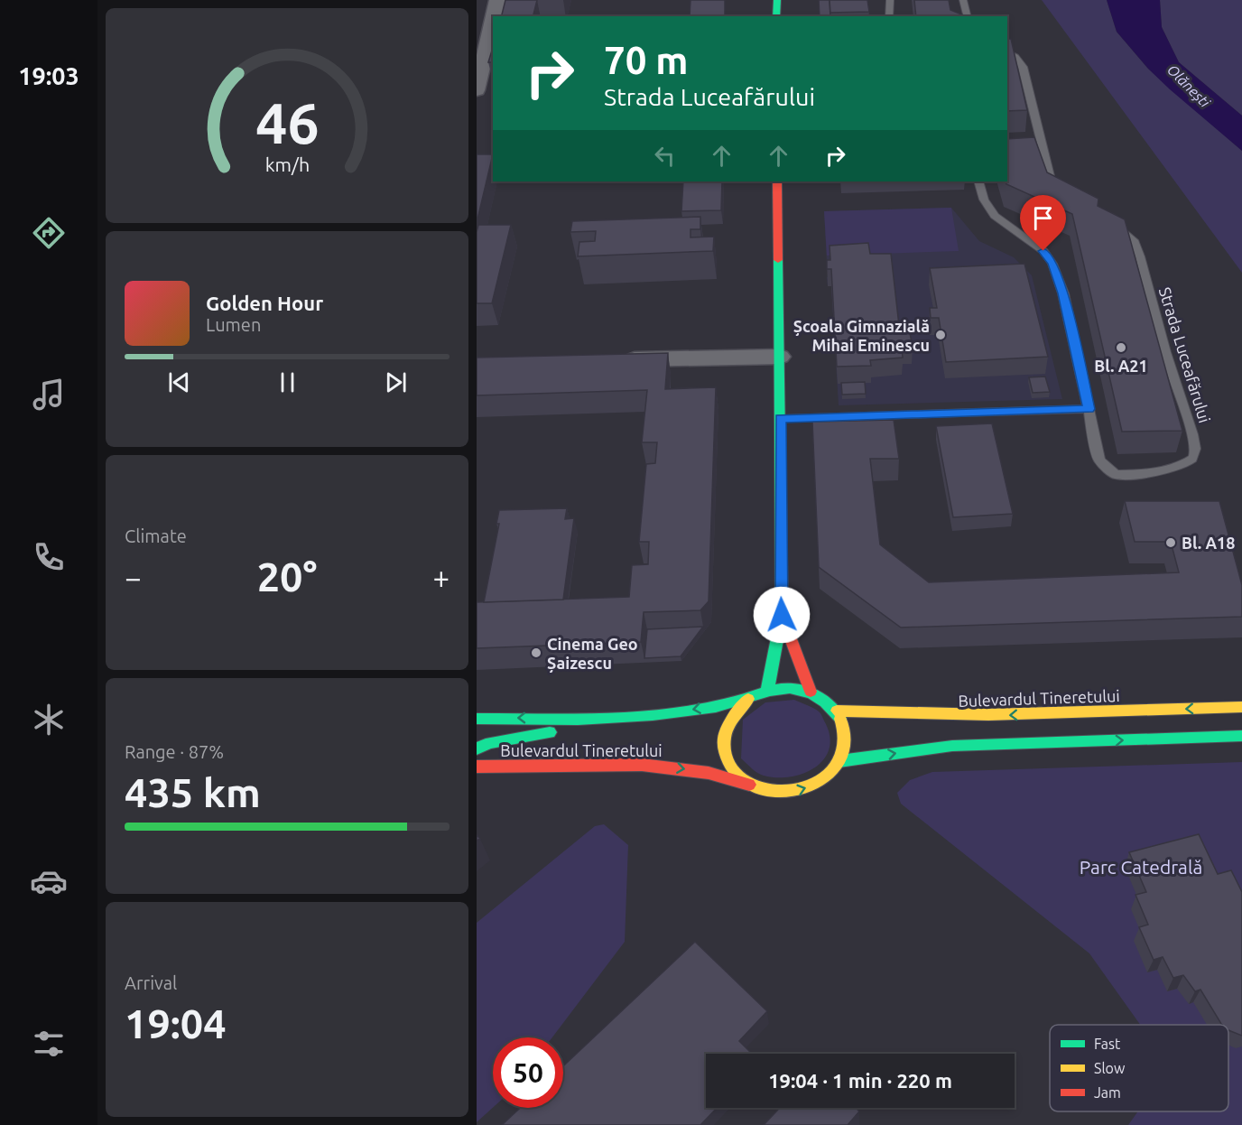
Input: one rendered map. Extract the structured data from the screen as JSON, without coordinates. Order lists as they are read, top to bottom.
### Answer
{
  "streets": {
    "main road": ["Bulevardul Tineretului"],
    "lane": ["Strada Luceafărului"]
  },
  "water": ["Olănești"],
  "parks": ["Parc Catedrală"],
  "places": [
    "Școala Gimnazială Mihai Eminescu",
    "Bl. A21",
    "Bl. A18",
    "Cinema Geo Șaizescu"
  ],
  "legend": ["Fast", "Slow", "Jam"],
  "page": {
    "tabs": "19:03",
    "turn": ["70 m", "Strada Luceafărului"],
    "song": ["Golden Hour", "Lumen"],
    "tile": [
      "Climate",
      ["Range · 87%", "435 km"],
      ["Arrival", "19:04"]
    ],
    "heat": ["−", "20°", "+"],
    "limit": "50",
    "trip": "19:04 · 1 min · 220 m",
    "gauge": ["46", "km/h"]
  }
}
